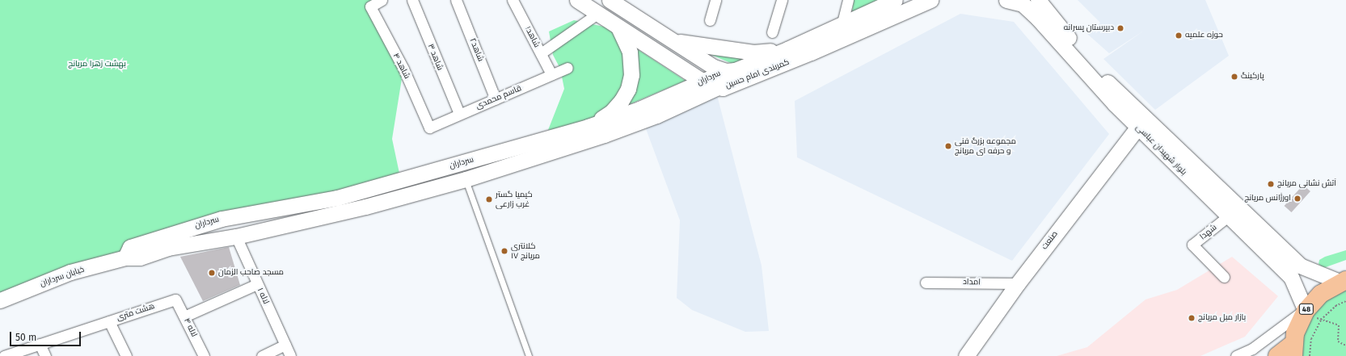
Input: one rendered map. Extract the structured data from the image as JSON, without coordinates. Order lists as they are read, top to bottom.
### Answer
{
  "streets": {
    "highway": ["48"],
    "main road": [
      "کمربندی امام حسین",
      "سرداران",
      "بلوار شهیدان عباسی",
      "صنعت",
      "خیابان سرداران"
    ],
    "street": [
      "شاهد۱",
      "شاهد۲",
      "شاهد ۳",
      "شاهد ۴",
      "قاسم محمدی",
      "شهدا",
      "امداد",
      "لاله ۱",
      "هشت متری",
      "لاله ۴"
    ]
  },
  "crossings": [
    ["شاهد۱", "قاسم محمدی"],
    ["شاهد۲", "قاسم محمدی"],
    ["شاهد ۳", "قاسم محمدی"],
    ["شاهد ۴", "قاسم محمدی"],
    ["کمربندی امام حسین", "سرداران"],
    ["سرداران", "خیابان سرداران"],
    ["سرداران", "لاله ۱"],
    ["بلوار شهیدان عباسی", "شهدا"],
    ["بلوار شهیدان عباسی", "صنعت"],
    ["بلوار شهیدان عباسی", "48"],
    ["صنعت", "امداد"],
    ["هشت متری", "لاله ۴"]
  ],
  "parks": ["بهشت زهرا مریانج"],
  "places": [
    "دبیرستان پسرانه",
    "حوزه علمیه",
    "پارکینگ",
    "مجموعه بزرگ فنی و حرفه ای مریانج",
    "آتش نشانی مریانج",
    "اورژانس مریانج",
    "کیمیا گستر غرب زارعی",
    "کلانتری ۱۷ مریانج",
    "مسجد صاحب الزمان",
    "بازار مبل مریانج"
  ],
  "scale_bar": "50 m"
}
